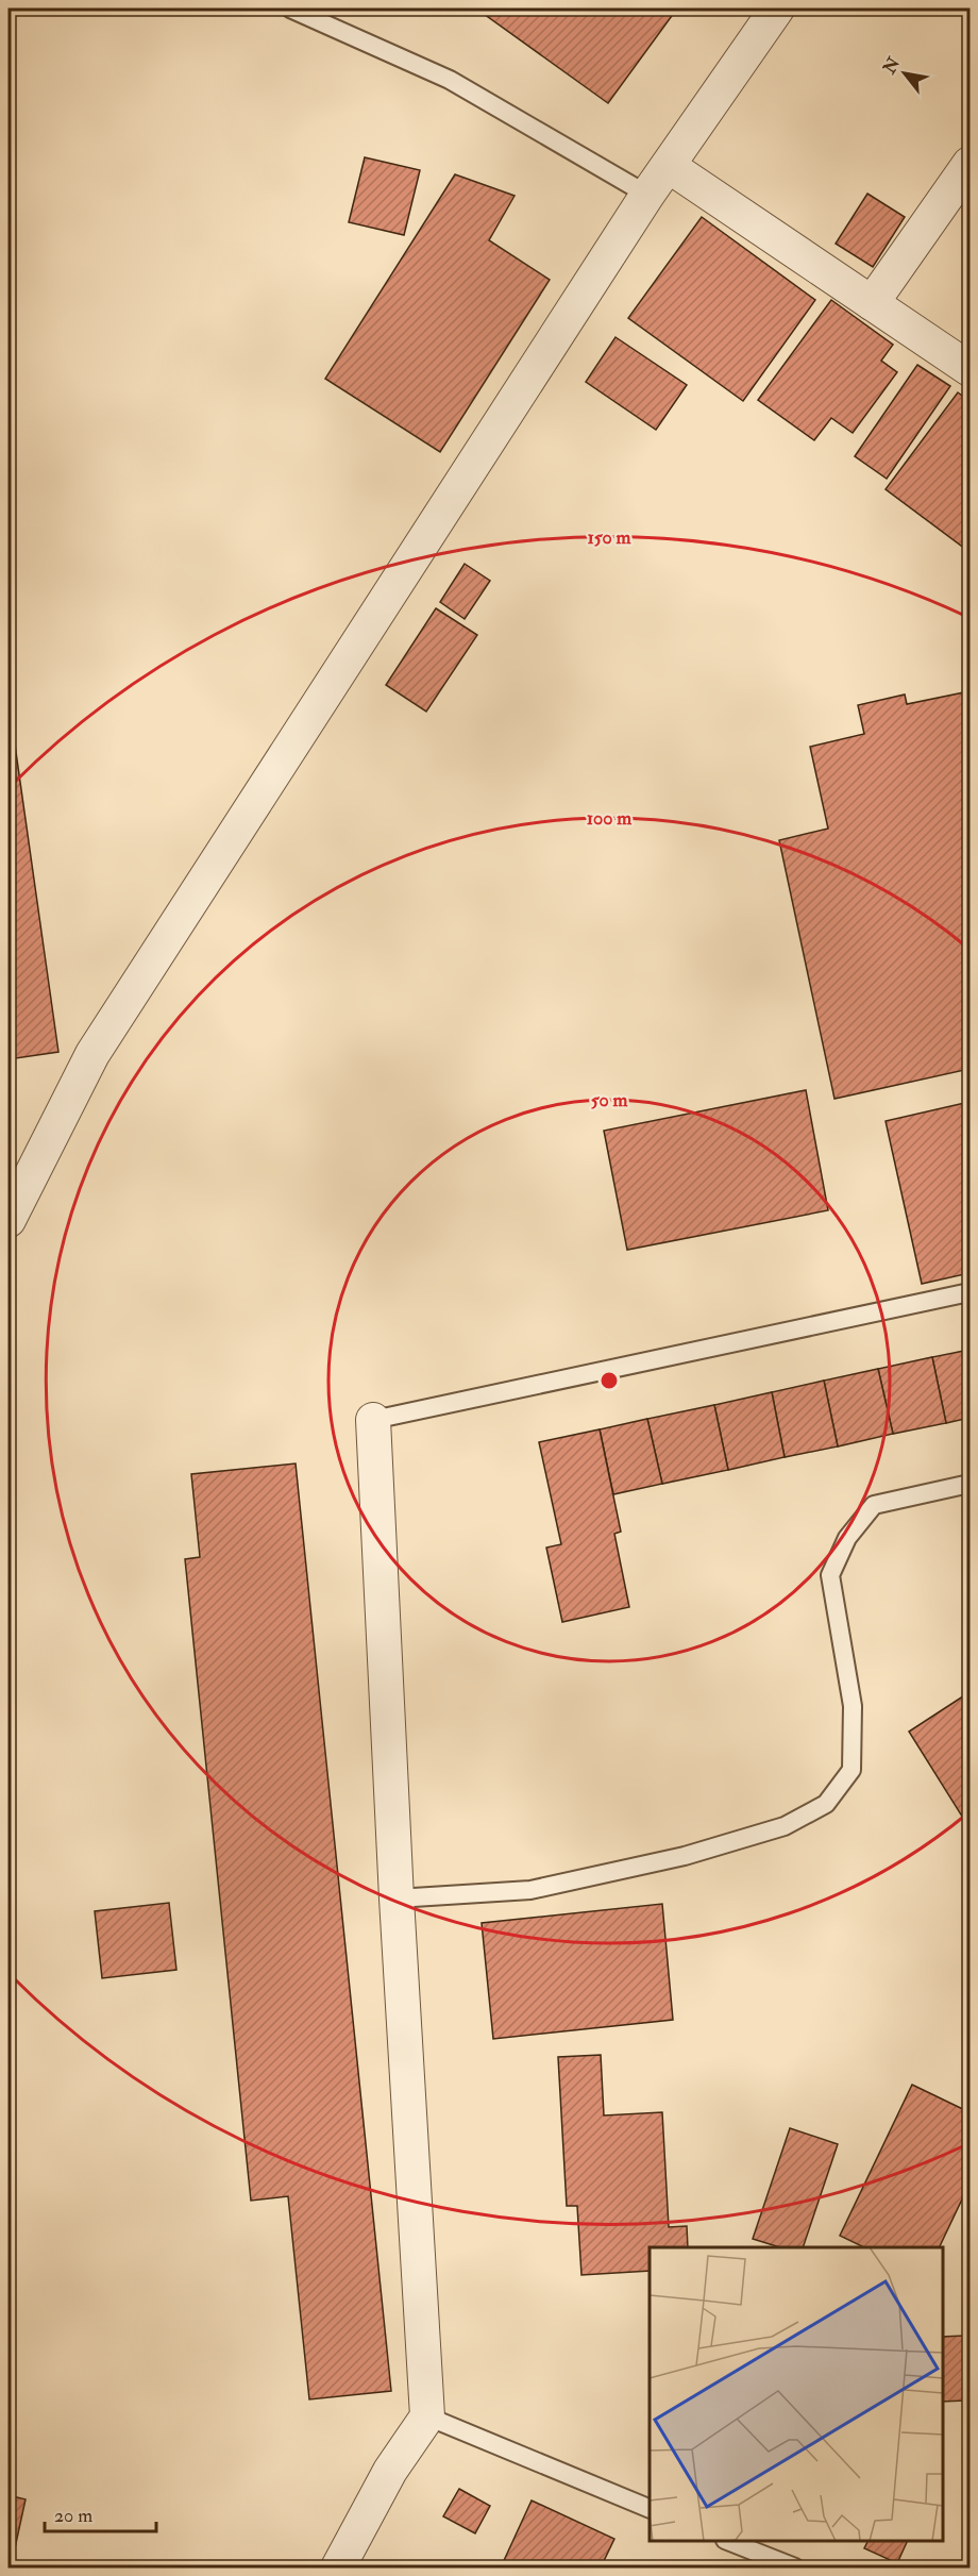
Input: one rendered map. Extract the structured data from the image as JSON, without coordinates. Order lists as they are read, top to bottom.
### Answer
{
  "scale_bar": "20 m",
  "north": "top left",
  "rings": ["150 m", "100 m", "50 m"]
}
